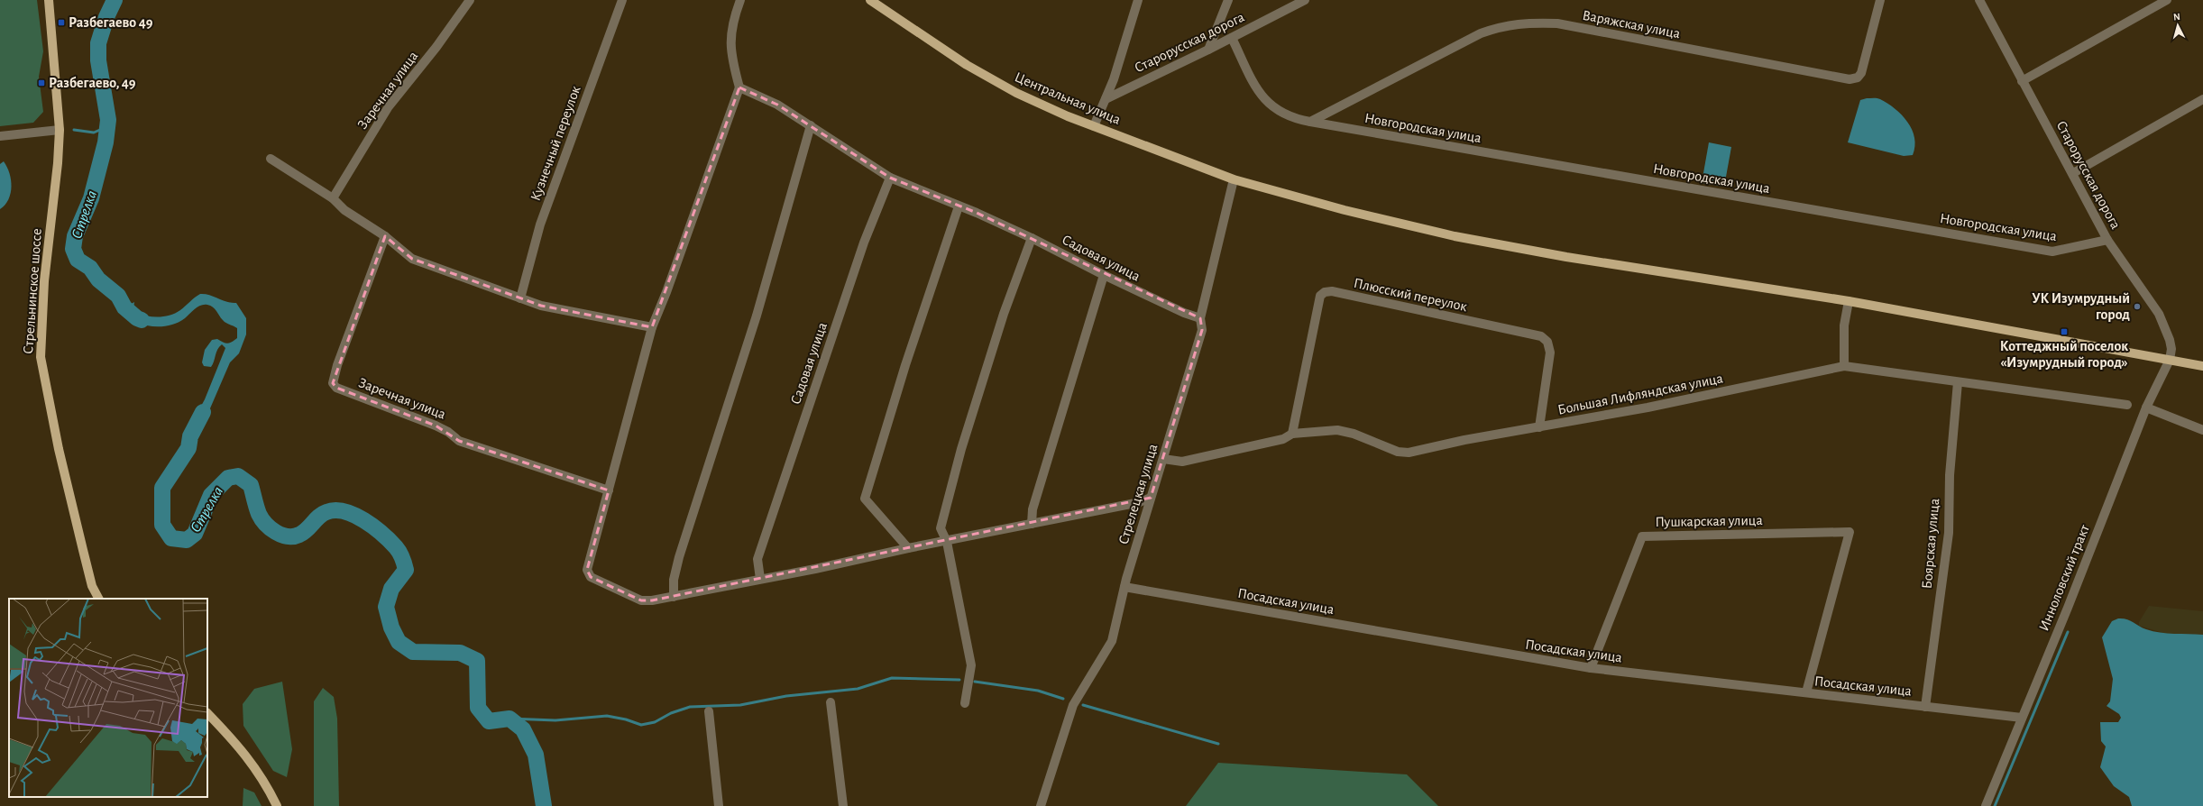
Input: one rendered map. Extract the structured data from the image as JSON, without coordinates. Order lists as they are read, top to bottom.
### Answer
{
  "streets": {
    "main road": ["Центральная улица", "Стрельнинское шоссе"],
    "street": [
      "Варяжская улица",
      "Старорусская дорога",
      "Заречная улица",
      "Новгородская улица",
      "Кузнечный переулок",
      "Садовая улица",
      "Плюсский переулок",
      "Большая Лифляндская улица",
      "Стрелецкая улица",
      "Пушкарская улица",
      "Боярская улица",
      "Инноловский тракт",
      "Посадская улица"
    ]
  },
  "crossings": [
    ["Варяжская улица", "Новгородская улица"],
    ["Старорусская дорога", "Центральная улица"],
    ["Старорусская дорога", "Новгородская улица"],
    ["Старорусская дорога", "Инноловский тракт"],
    ["Центральная улица", "Стрелецкая улица"],
    ["Центральная улица", "Инноловский тракт"],
    ["Садовая улица", "Стрелецкая улица"],
    ["Плюсский переулок", "Большая Лифляндская улица"],
    ["Большая Лифляндская улица", "Стрелецкая улица"],
    ["Большая Лифляндская улица", "Боярская улица"],
    ["Стрелецкая улица", "Посадская улица"],
    ["Пушкарская улица", "Посадская улица"],
    ["Боярская улица", "Посадская улица"],
    ["Инноловский тракт", "Посадская улица"]
  ],
  "water": ["Стрелка"],
  "places": {
    "transit": ["Разбегаево 49", "Разбегаево, 49", "Коттеджный поселок «Изумрудный город»"],
    "other": ["УК Изумрудный город"]
  },
  "north": "top"
}
